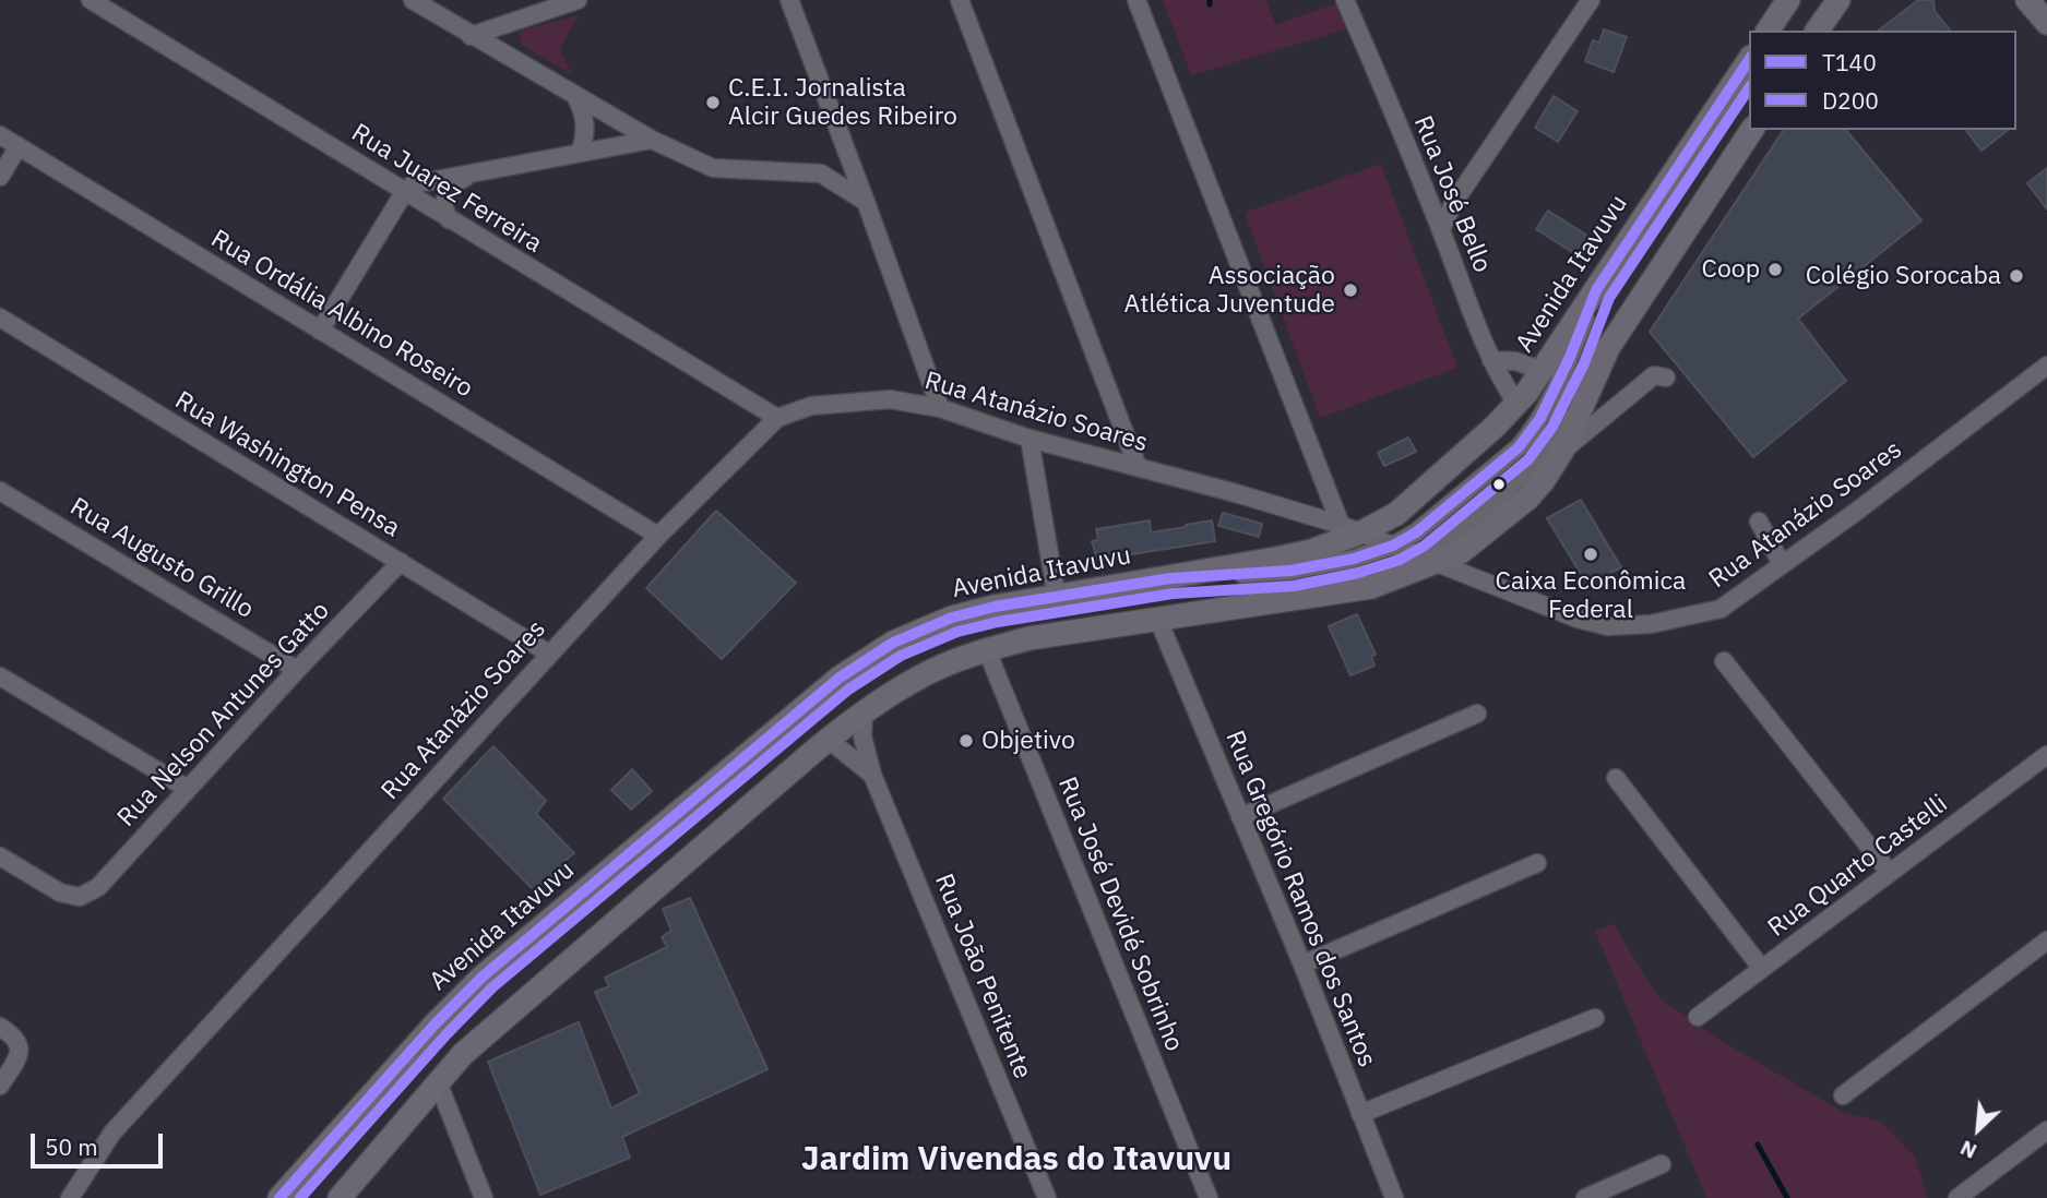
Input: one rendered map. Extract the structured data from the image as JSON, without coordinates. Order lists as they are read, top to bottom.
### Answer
{
  "streets": {
    "main road": ["Avenida Itavuvu"],
    "street": [
      "Rua Juarez Ferreira",
      "Rua José Bello",
      "Rua Ordália Albino Roseiro",
      "Rua Atanázio Soares",
      "Rua Washington Pensa",
      "Rua Augusto Grillo",
      "Rua Nelson Antunes Gatto",
      "Rua Quarto Castelli",
      "Rua Gregório Ramos dos Santos",
      "Rua José Devidé Sobrinho",
      "Rua João Penitente"
    ]
  },
  "crossings": [
    ["Rua Juarez Ferreira", "Rua Atanázio Soares"],
    ["Rua José Bello", "Avenida Itavuvu"],
    ["Avenida Itavuvu", "Rua Atanázio Soares"],
    ["Rua Ordália Albino Roseiro", "Rua Atanázio Soares"],
    ["Rua Atanázio Soares", "Rua Washington Pensa"],
    ["Rua Washington Pensa", "Rua Nelson Antunes Gatto"],
    ["Rua Augusto Grillo", "Rua Nelson Antunes Gatto"]
  ],
  "districts": ["Jardim Vivendas do Itavuvu"],
  "places": [
    "C.E.I. Jornalista Alcir Guedes Ribeiro",
    "Coop",
    "Colégio Sorocaba",
    "Associação Atlética Juventude",
    "Caixa Econômica Federal",
    "Objetivo"
  ],
  "lines": ["transit line T140", "transit line D200"],
  "legend": ["T140", "D200"],
  "scale_bar": "50 m",
  "north": "bottom left"
}
